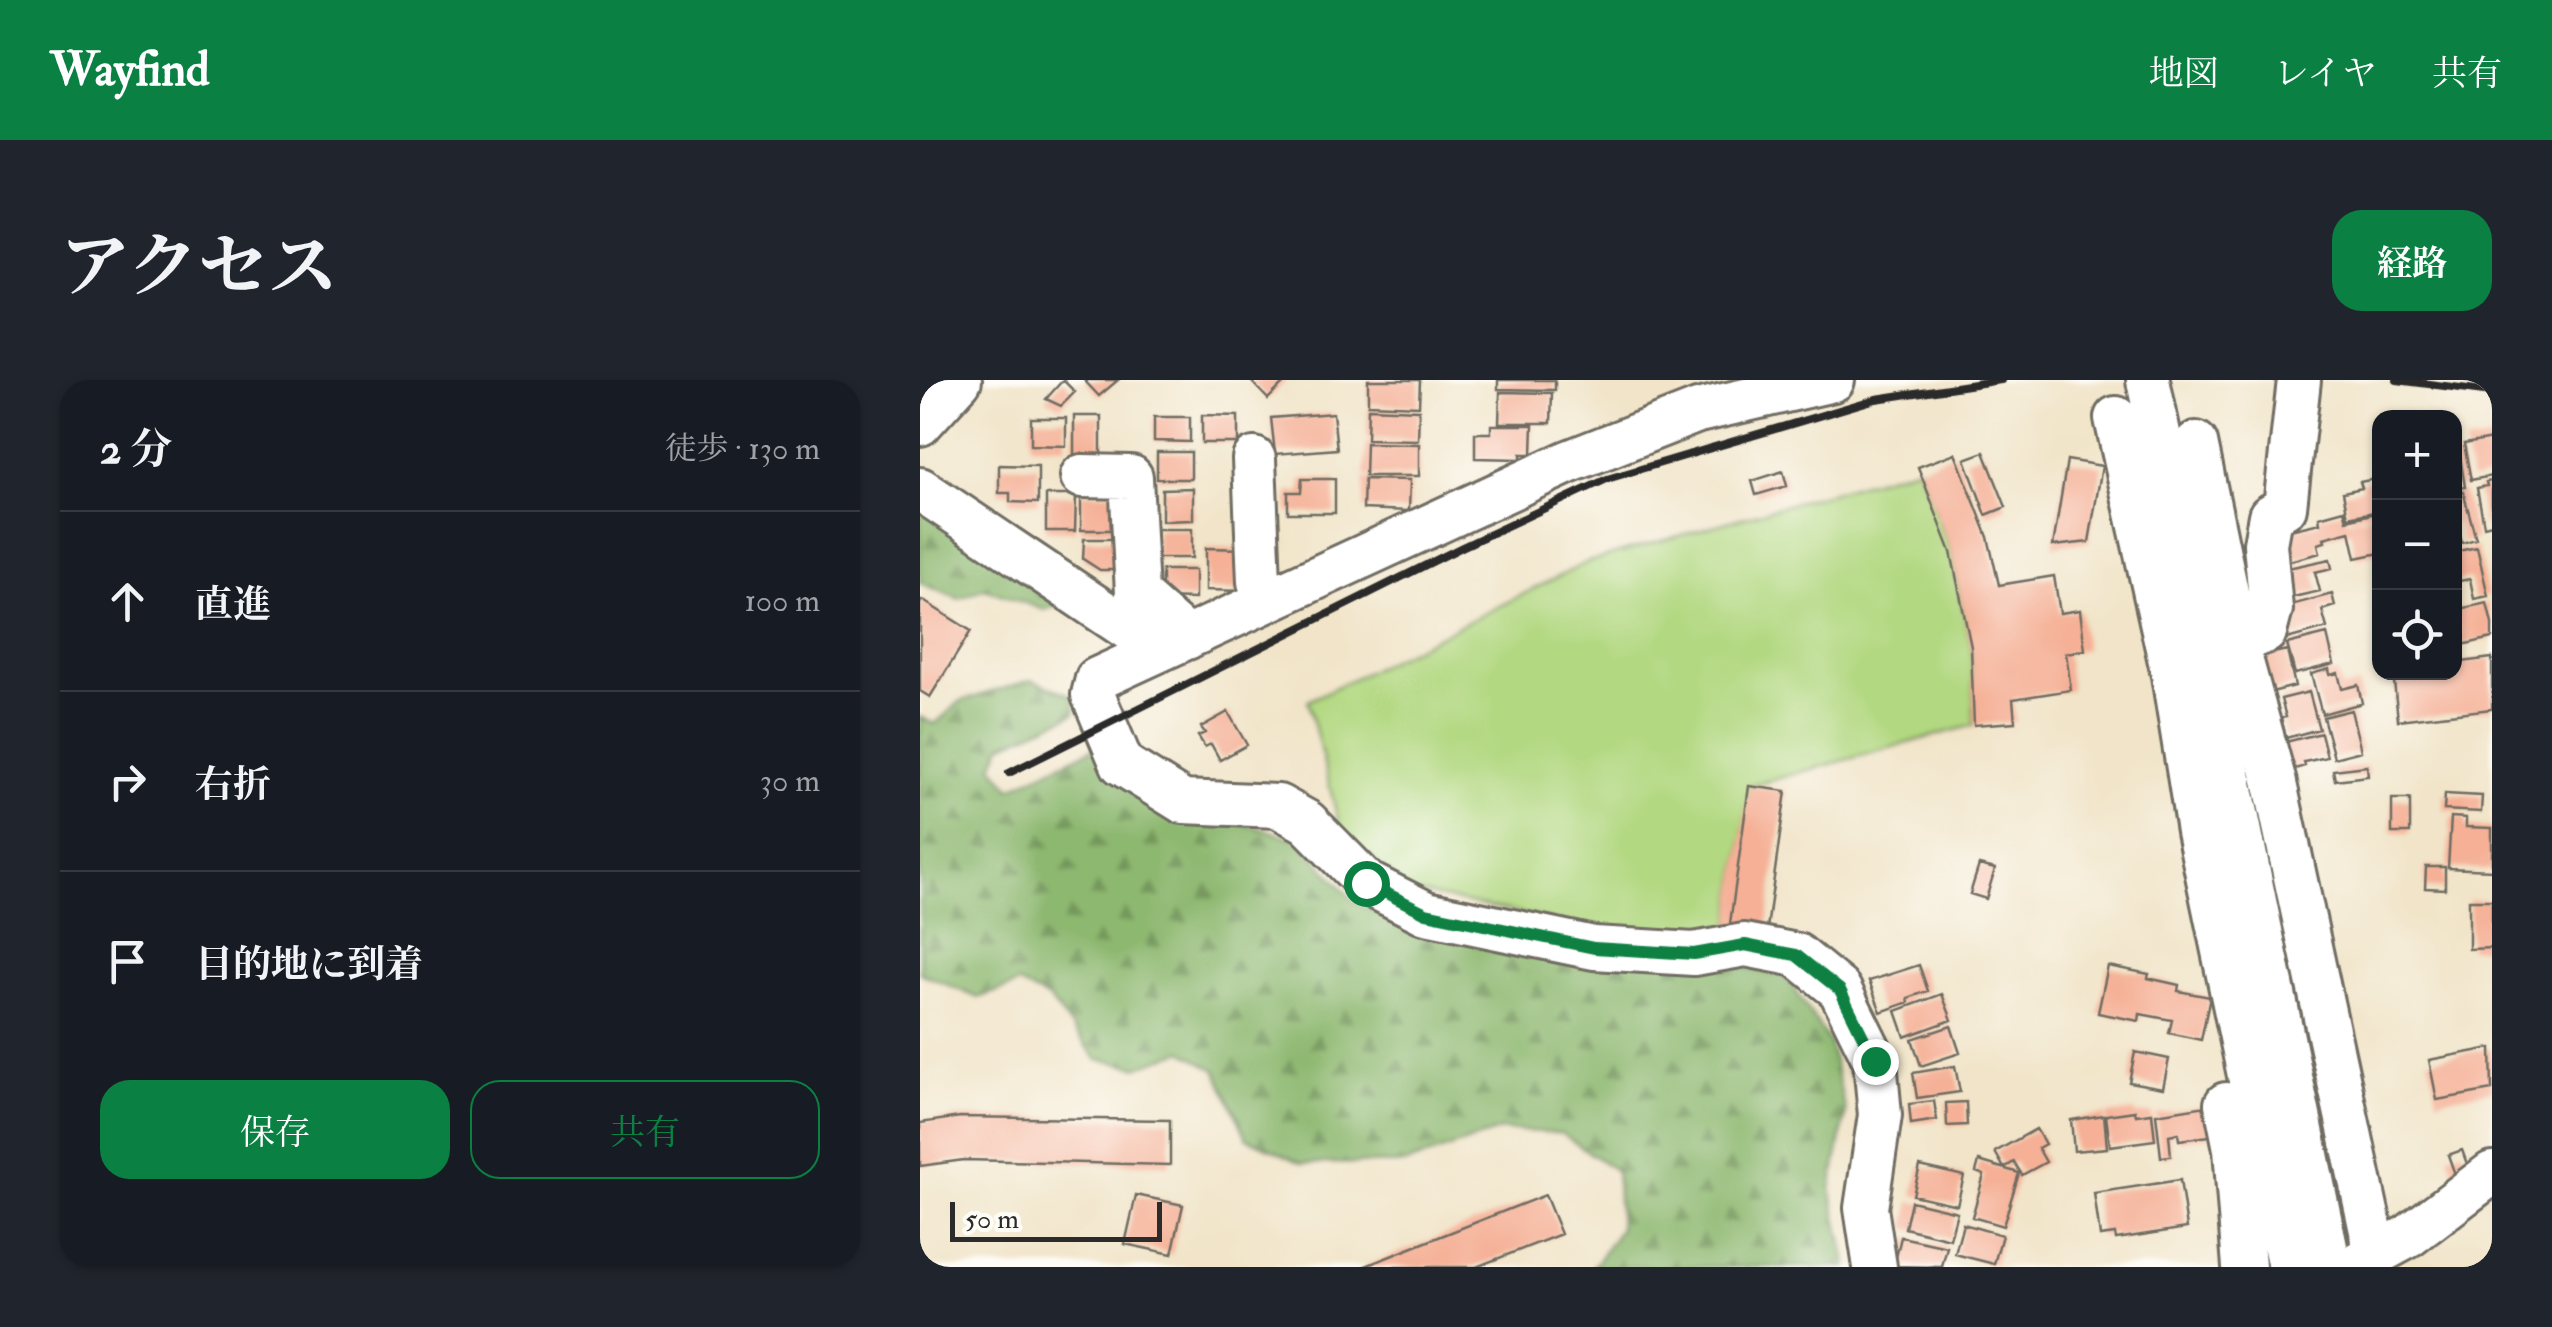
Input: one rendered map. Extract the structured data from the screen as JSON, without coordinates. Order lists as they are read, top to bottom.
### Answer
{
  "scale_bar": "50 m",
  "page": {
    "header": "Wayfind",
    "nav": ["地図", "レイヤ", "共有"],
    "title": "アクセス",
    "buttons": [
      "経路",
      ["保存", "共有"]
    ],
    "heading": ["2 分", "徒歩 · 130 m"],
    "map_buttons": ["+", "−"],
    "list": [
      ["直進", "100 m"],
      ["右折", "30 m"],
      "目的地に到着"
    ],
    "scale": "50 m"
  }
}
